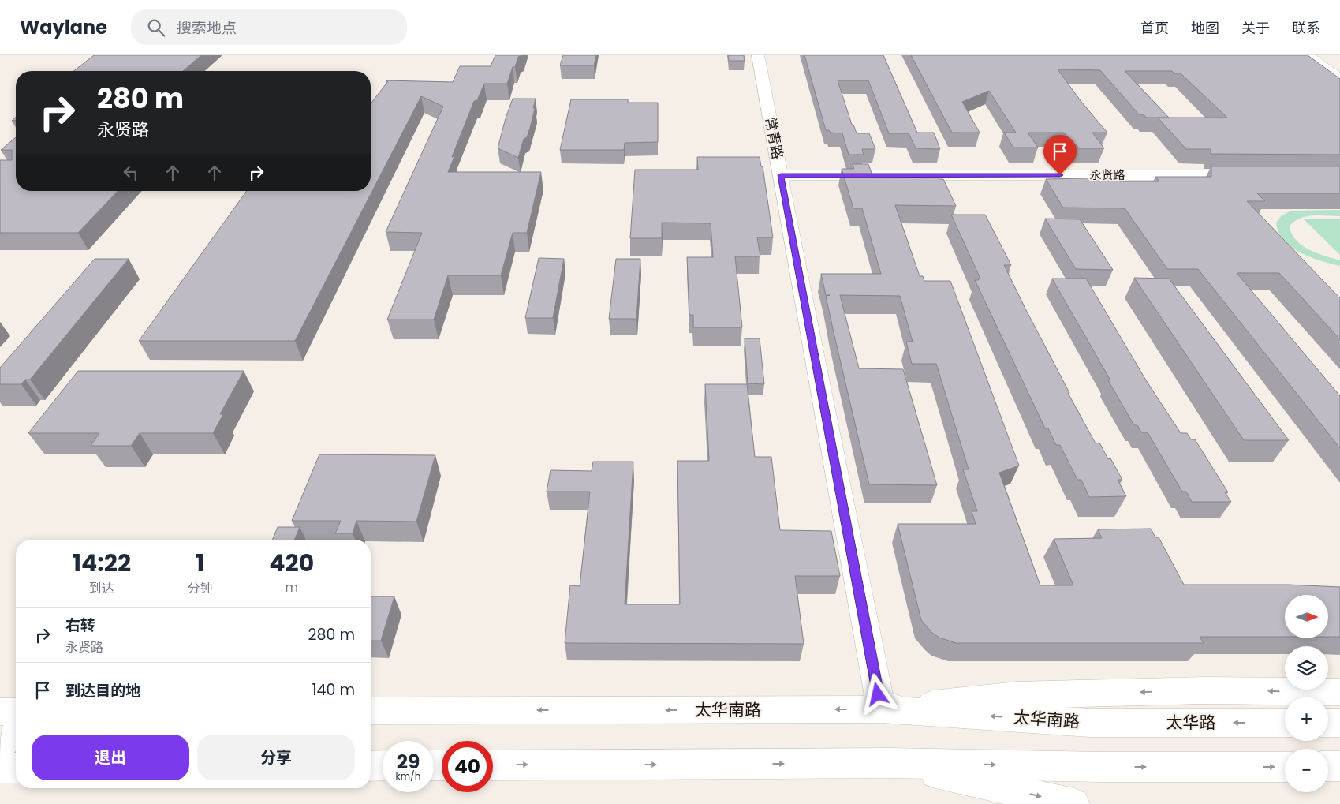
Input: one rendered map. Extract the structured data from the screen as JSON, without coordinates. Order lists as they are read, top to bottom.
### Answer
{
  "streets": {
    "street": [
      "常青路",
      "永贤路",
      "太华南路",
      "太华路"
    ]
  },
  "crossings": [
    ["常青路", "永贤路"],
    ["常青路", "太华南路"],
    ["太华南路", "太华路"]
  ],
  "north": "right",
  "page": {
    "header": "Waylane",
    "search": "搜索地点",
    "nav": [
      "首页",
      "地图",
      "关于",
      "联系"
    ],
    "turn": ["280 m", "永贤路"],
    "eta": [
      "14:22",
      "到达",
      "1",
      "分钟",
      "420",
      "m"
    ],
    "map_buttons": ["+", "−"],
    "list": [
      {
        "name": "右转",
        "note": "永贤路",
        "value": "280 m"
      },
      {
        "name": "到达目的地",
        "value": "140 m"
      }
    ],
    "buttons": ["退出", "分享"],
    "speed": "29 km/h",
    "limit": "40"
  }
}
